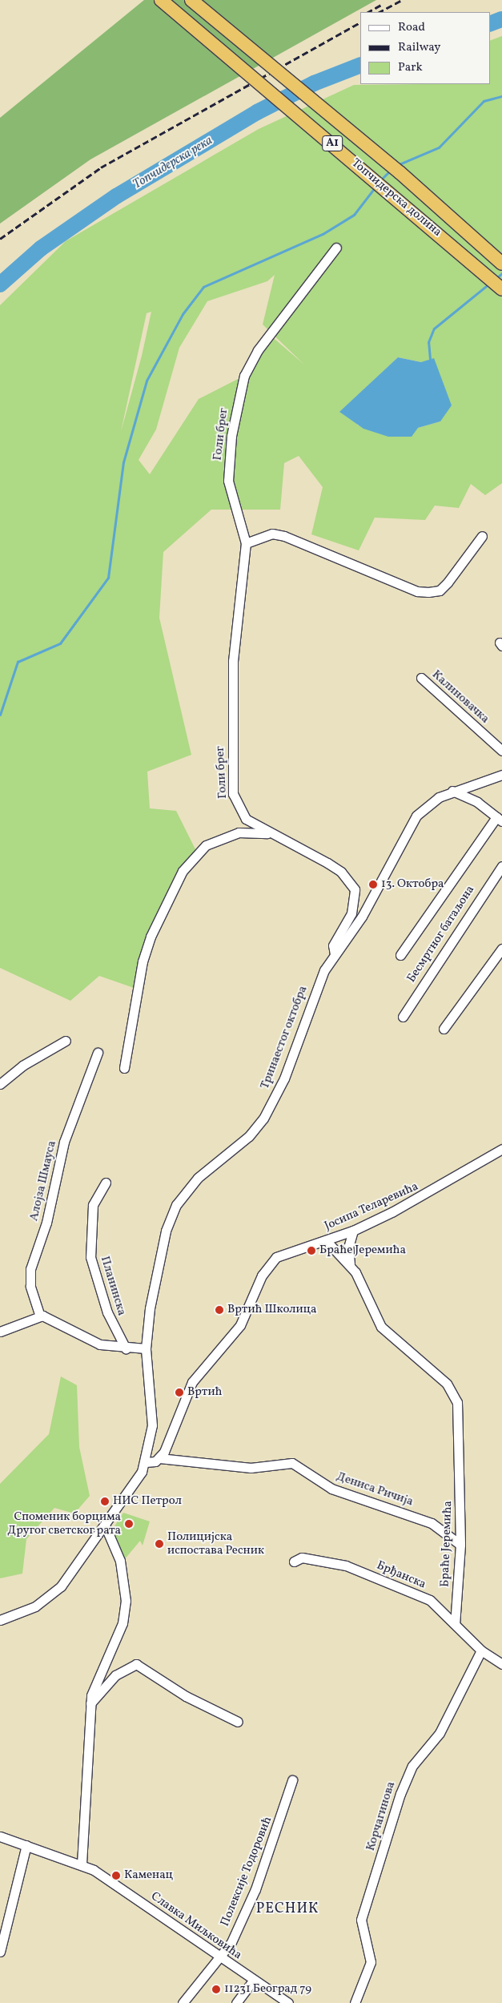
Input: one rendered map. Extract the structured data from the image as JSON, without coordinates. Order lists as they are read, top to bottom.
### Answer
{
  "streets": {
    "highway": ["A1", "Топчидерска долина"],
    "street": [
      "Голи брег",
      "Калиновачка",
      "Бесмртног батаљона",
      "Тринаестог октобра",
      "Алојза Шмауса",
      "Јосипа Теларевића",
      "Планинска",
      "Дениса Ричија",
      "Браће Јеремића",
      "Брђанска",
      "Корчагинова",
      "Полексије Тодоровић",
      "Славка Миљковића"
    ]
  },
  "crossings": [
    ["Голи брег", "Тринаестог октобра"],
    ["Јосипа Теларевића", "Дениса Ричија"],
    ["Јосипа Теларевића", "Браће Јеремића"],
    ["Дениса Ричија", "Браће Јеремића"],
    ["Браће Јеремића", "Брђанска"],
    ["Брђанска", "Корчагинова"],
    ["Полексије Тодоровић", "Славка Миљковића"]
  ],
  "districts": ["РЕСНИК"],
  "water": ["Топчидерска река"],
  "places": [
    "13. Октобра",
    "Браће Јеремића",
    "Вртић Школица",
    "Вртић",
    "НИС Петрол",
    "Споменик борцима Другог светског рата",
    "Полицијска испостава Ресник",
    "Каменац",
    "11231 Београд 79"
  ],
  "legend": ["Road", "Railway", "Park"]
}
